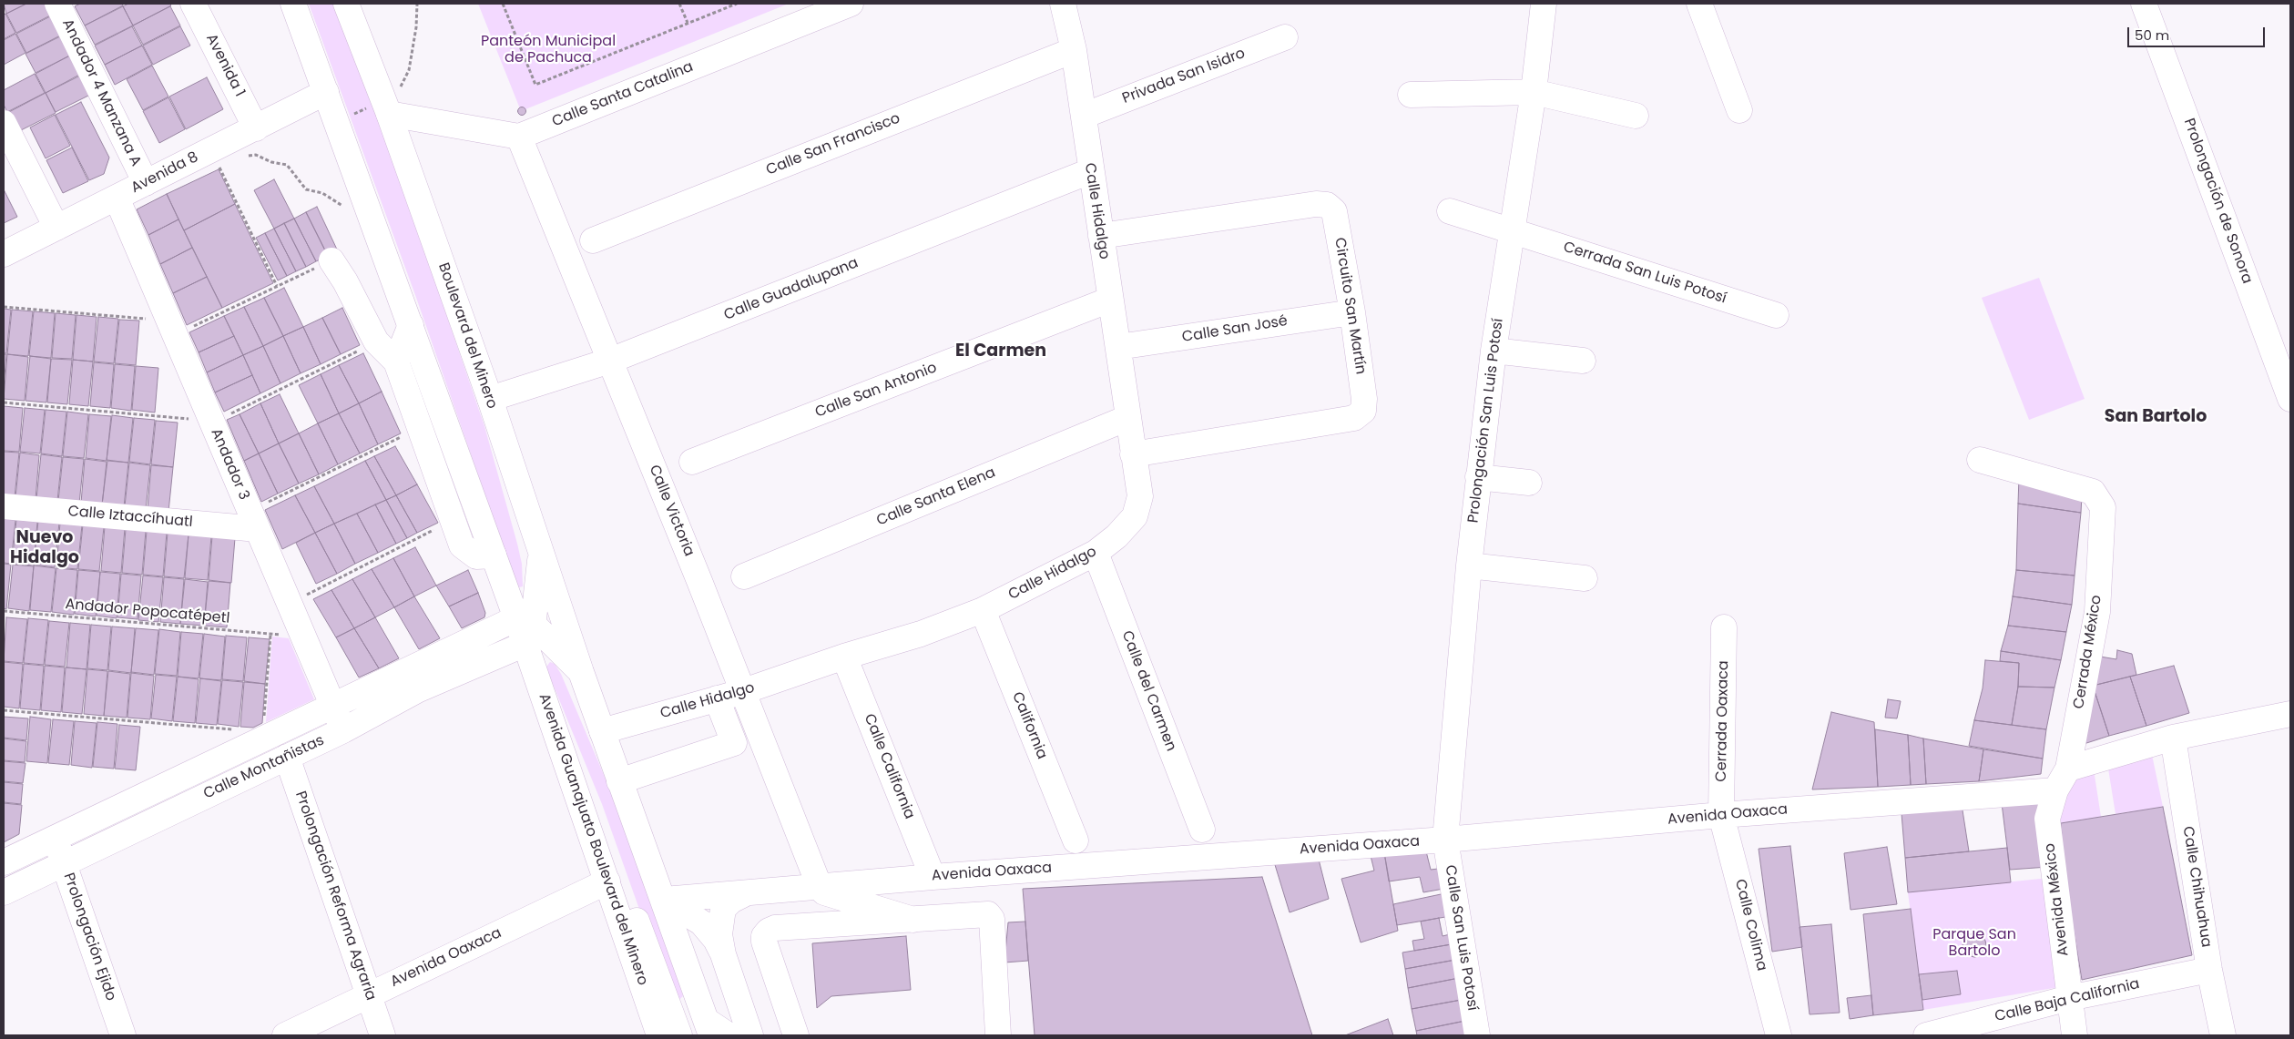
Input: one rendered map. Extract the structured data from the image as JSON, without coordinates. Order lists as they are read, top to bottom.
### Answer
{
  "streets": {
    "street": [
      "Avenida 1",
      "Privada San Isidro",
      "Andador 4 Manzana A",
      "Calle Santa Catalina",
      "Calle San Francisco",
      "Avenida 8",
      "Prolongación de Sonora",
      "Calle Hidalgo",
      "Cerrada San Luis Potosí",
      "Calle Guadalupana",
      "Circuito San Martín",
      "Calle San José",
      "Boulevard del Minero",
      "Calle San Antonio",
      "Prolongación San Luis Potosí",
      "Andador 3",
      "Calle Santa Elena",
      "Calle Victoria",
      "Calle Iztaccíhuatl",
      "Cerrada México",
      "Calle del Carmen",
      "Cerrada Oaxaca",
      "California",
      "Calle California",
      "Calle Montañistas",
      "Avenida Oaxaca",
      "Avenida Guanajuato Boulevard del Minero",
      "Calle Chihuahua",
      "Prolongación Reforma Agraria",
      "Avenida México",
      "Calle Colima",
      "Prolongación Ejido",
      "Calle San Luis Potosí",
      "Calle Baja California"
    ],
    "path": ["Andador Popocatépetl"]
  },
  "crossings": [
    ["Avenida 1", "Avenida 8"],
    ["Privada San Isidro", "Calle Hidalgo"],
    ["Andador 4 Manzana A", "Avenida 8"],
    ["Calle Santa Catalina", "Calle Victoria"],
    ["Avenida 8", "Andador 3"],
    ["Calle Hidalgo", "Calle Guadalupana"],
    ["Calle Hidalgo", "Circuito San Martín"],
    ["Calle Hidalgo", "Calle San José"],
    ["Calle Hidalgo", "Calle San Antonio"],
    ["Calle Hidalgo", "Calle Santa Elena"],
    ["Calle Hidalgo", "Calle Victoria"],
    ["Calle Hidalgo", "Calle del Carmen"],
    ["Calle Hidalgo", "California"],
    ["Calle Hidalgo", "Calle California"],
    ["Cerrada San Luis Potosí", "Prolongación San Luis Potosí"],
    ["Calle Guadalupana", "Boulevard del Minero"],
    ["Calle Guadalupana", "Calle Victoria"],
    ["Circuito San Martín", "Calle San José"],
    ["Prolongación San Luis Potosí", "Avenida Oaxaca"],
    ["Prolongación San Luis Potosí", "Calle San Luis Potosí"],
    ["Andador 3", "Calle Iztaccíhuatl"],
    ["Andador 3", "Calle Montañistas"],
    ["Calle Victoria", "Avenida Oaxaca"],
    ["Cerrada México", "Avenida México"],
    ["Cerrada Oaxaca", "Avenida Oaxaca"],
    ["Cerrada Oaxaca", "Calle Colima"],
    ["Calle California", "Avenida Oaxaca"],
    ["Calle Montañistas", "Avenida Guanajuato Boulevard del Minero"],
    ["Calle Montañistas", "Prolongación Reforma Agraria"],
    ["Calle Montañistas", "Prolongación Ejido"],
    ["Avenida Oaxaca", "Avenida Guanajuato Boulevard del Minero"],
    ["Avenida Oaxaca", "Prolongación Reforma Agraria"],
    ["Avenida Oaxaca", "Avenida México"],
    ["Avenida Oaxaca", "Calle Colima"],
    ["Avenida Oaxaca", "Calle San Luis Potosí"],
    ["Calle Chihuahua", "Calle Baja California"],
    ["Avenida México", "Calle Baja California"]
  ],
  "districts": ["El Carmen", "San Bartolo", "Nuevo Hidalgo"],
  "parks": ["Panteón Municipal de Pachuca", "Parque San Bartolo"],
  "scale_bar": "50 m"
}
